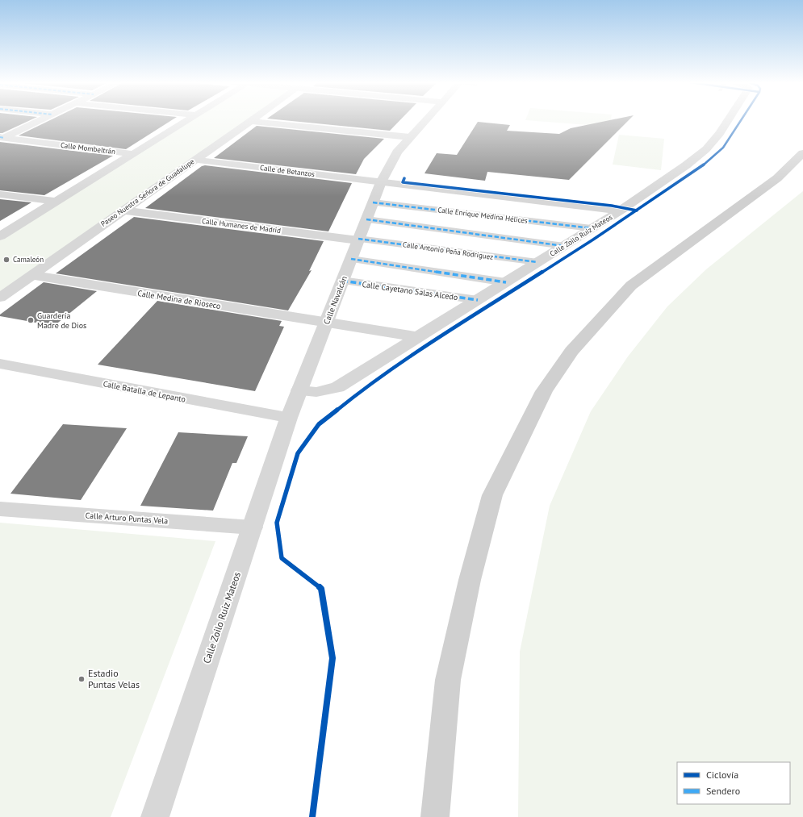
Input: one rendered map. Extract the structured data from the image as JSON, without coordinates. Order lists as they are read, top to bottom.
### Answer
{
  "streets": {
    "street": [
      "Calle Mombeltrán",
      "Calle de Betanzos",
      "Paseo Nuestra Señora de Guadalupe",
      "Calle Enrique Medina Hélices",
      "Calle Humanes de Madrid",
      "Calle Zoilo Ruiz Mateos",
      "Calle Antonio Peña Rodríguez",
      "Calle Cayetano Salas Alcedo",
      "Calle Medina de Rioseco",
      "Calle Navalcán",
      "Calle Batalla de Lepanto",
      "Calle Arturo Puntas Vela"
    ]
  },
  "crossings": [
    ["Calle de Betanzos", "Paseo Nuestra Señora de Guadalupe"],
    ["Calle de Betanzos", "Calle Zoilo Ruiz Mateos"],
    ["Calle de Betanzos", "Calle Navalcán"],
    ["Paseo Nuestra Señora de Guadalupe", "Calle Humanes de Madrid"],
    ["Paseo Nuestra Señora de Guadalupe", "Calle Medina de Rioseco"],
    ["Calle Enrique Medina Hélices", "Calle Zoilo Ruiz Mateos"],
    ["Calle Enrique Medina Hélices", "Calle Navalcán"],
    ["Calle Humanes de Madrid", "Calle Antonio Peña Rodríguez"],
    ["Calle Humanes de Madrid", "Calle Navalcán"],
    ["Calle Zoilo Ruiz Mateos", "Calle Antonio Peña Rodríguez"],
    ["Calle Zoilo Ruiz Mateos", "Calle Cayetano Salas Alcedo"],
    ["Calle Zoilo Ruiz Mateos", "Calle Navalcán"],
    ["Calle Zoilo Ruiz Mateos", "Calle Batalla de Lepanto"],
    ["Calle Zoilo Ruiz Mateos", "Calle Arturo Puntas Vela"],
    ["Calle Antonio Peña Rodríguez", "Calle Navalcán"],
    ["Calle Cayetano Salas Alcedo", "Calle Navalcán"],
    ["Calle Medina de Rioseco", "Calle Navalcán"],
    ["Calle Navalcán", "Calle Batalla de Lepanto"]
  ],
  "places": ["Camaleón", "Guardería Madre de Dios", "Estadio Puntas Velas"],
  "legend": ["Ciclovía", "Sendero"]
}
